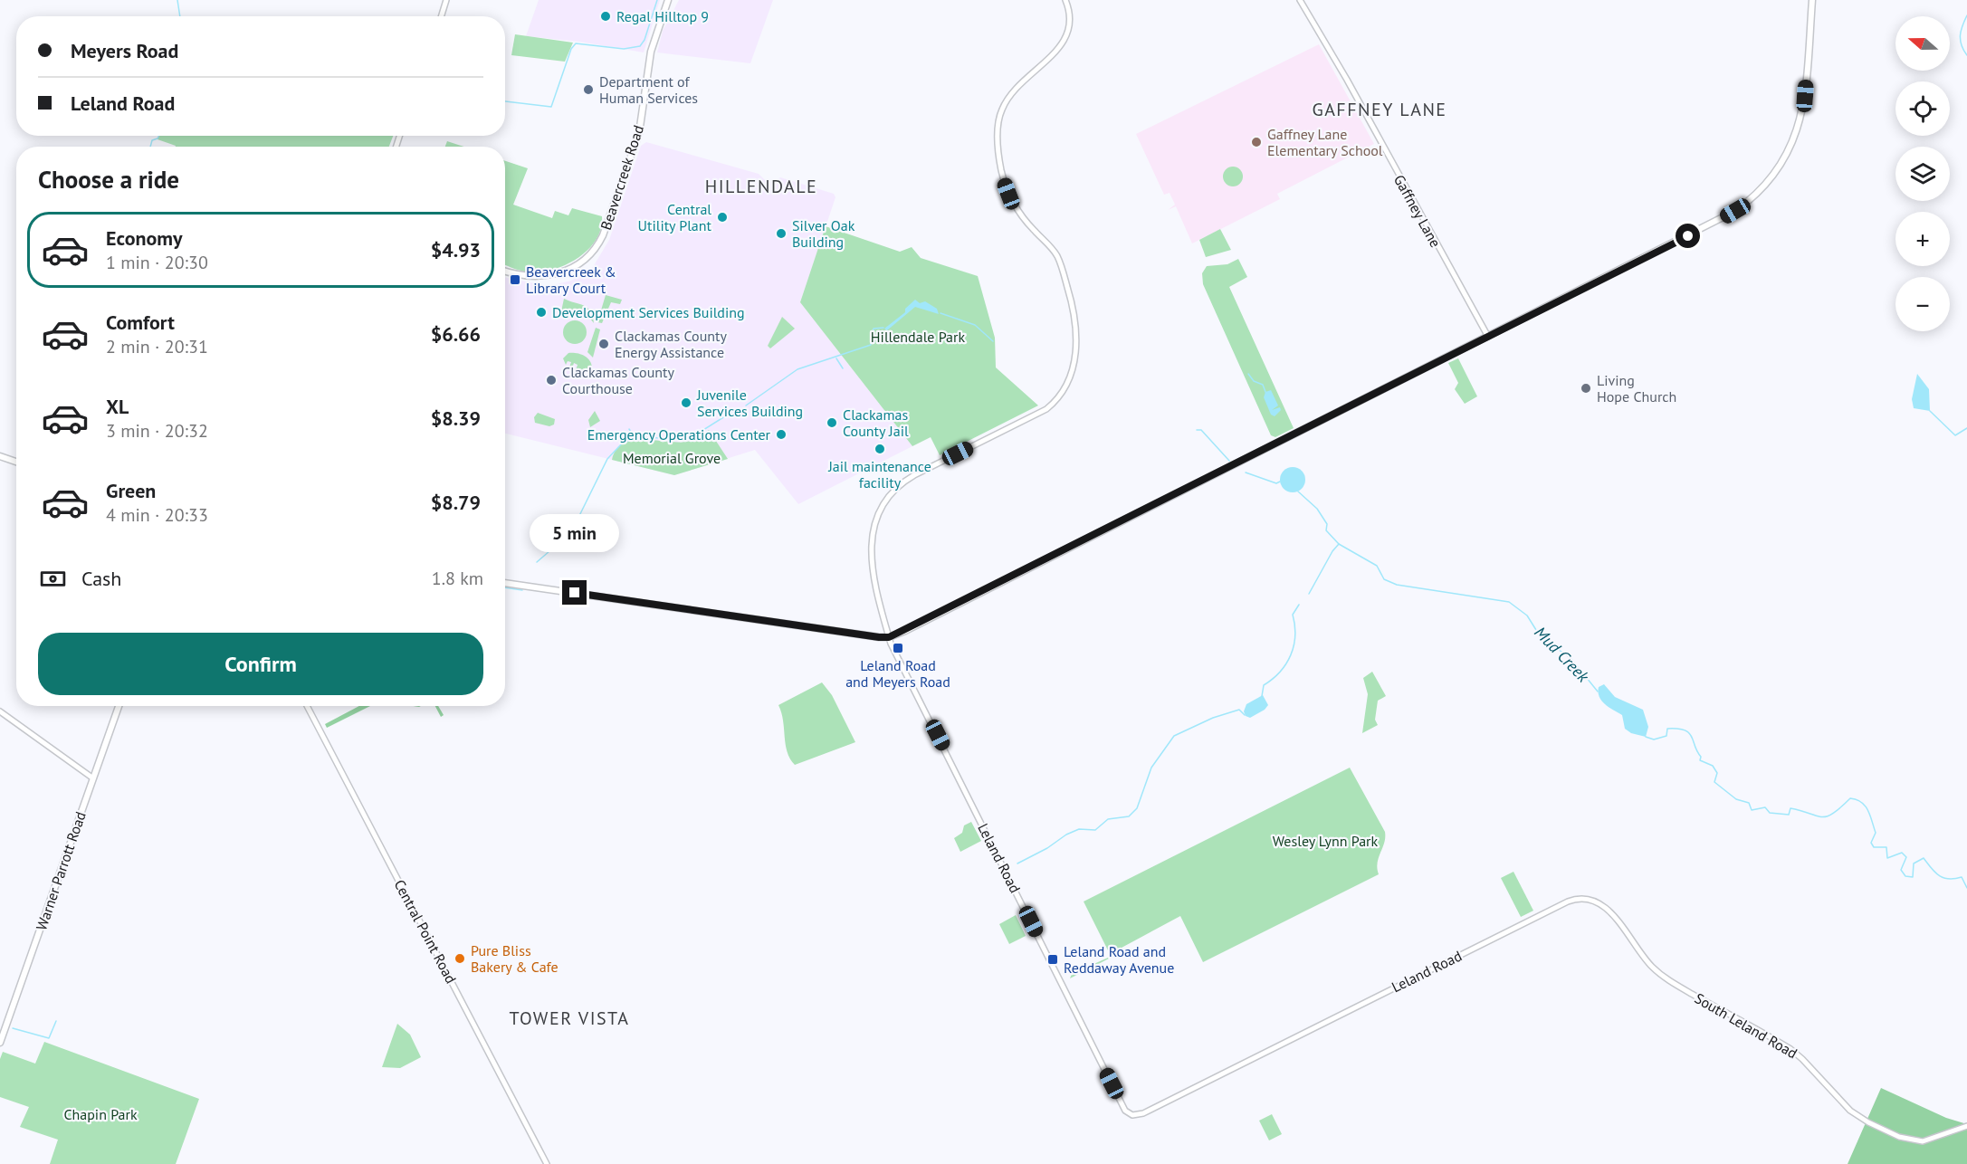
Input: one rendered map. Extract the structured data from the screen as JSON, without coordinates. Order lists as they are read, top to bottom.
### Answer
{
  "streets": {
    "main road": ["Beavercreek Road", "Warner Parrott Road"],
    "street": [
      "Gaffney Lane",
      "Leland Road",
      "Central Point Road",
      "South Leland Road"
    ]
  },
  "crossings": [
    ["Leland Road", "South Leland Road"]
  ],
  "districts": ["GAFFNEY LANE", "HILLENDALE", "TOWER VISTA"],
  "water": ["Mud Creek"],
  "parks": [
    "Hillendale Park",
    "Memorial Grove",
    "Wesley Lynn Park",
    "Chapin Park"
  ],
  "places": {
    "other": [
      "Regal Hilltop 9",
      "Department of Human Services",
      "Gaffney Lane Elementary School",
      "Central Utility Plant",
      "Silver Oak Building",
      "Development Services Building",
      "Clackamas County Energy Assistance",
      "Clackamas County Courthouse",
      "Living Hope Church",
      "Juvenile Services Building",
      "Clackamas County Jail",
      "Emergency Operations Center",
      "Jail maintenance facility",
      "Pure Bliss Bakery & Cafe"
    ],
    "transit": ["Beavercreek & Library Court", "Leland Road and Meyers Road", "Leland Road and Reddaway Avenue"]
  },
  "north": "left",
  "page": {
    "map_buttons": ["+", "−"],
    "banner": ["Meyers Road", "Leland Road"],
    "heading": "Choose a ride",
    "list": [
      {
        "name": "Economy",
        "note": "1 min · 20:30",
        "value": "$4.93"
      },
      {
        "name": "Comfort",
        "note": "2 min · 20:31",
        "value": "$6.66"
      },
      {
        "name": "XL",
        "note": "3 min · 20:32",
        "value": "$8.39"
      },
      {
        "name": "Green",
        "note": "4 min · 20:33",
        "value": "$8.79"
      }
    ],
    "bubble": "5 min",
    "pay": ["Cash", "1.8 km"],
    "buttons": "Confirm"
  }
}
